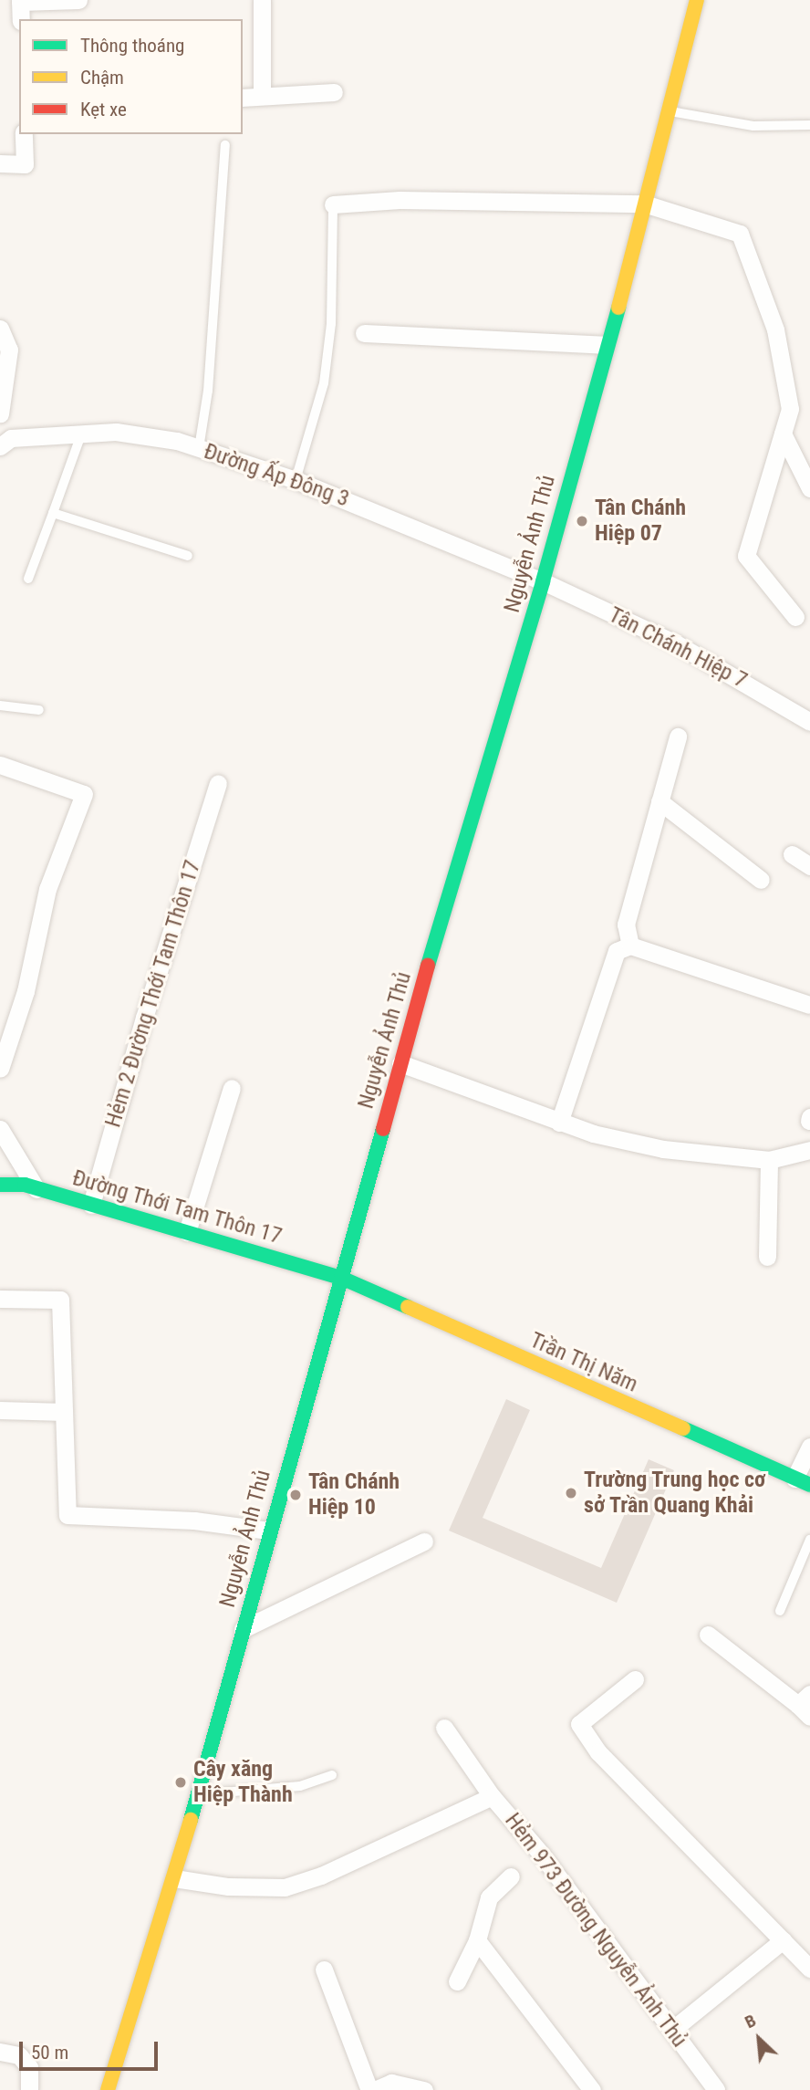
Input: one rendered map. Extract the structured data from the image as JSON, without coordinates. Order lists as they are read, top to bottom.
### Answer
{
  "streets": {
    "main road": ["Nguyễn Ảnh Thủ", "Đường Thới Tam Thôn 17", "Trần Thị Năm"],
    "street": [
      "Đường Ấp Đông 3",
      "Tân Chánh Hiệp 7",
      "Hẻm 2 Đường Thới Tam Thôn 17",
      "Hẻm 973 Đường Nguyễn Ảnh Thủ"
    ]
  },
  "crossings": [
    ["Đường Ấp Đông 3", "Nguyễn Ảnh Thủ"],
    ["Đường Ấp Đông 3", "Tân Chánh Hiệp 7"],
    ["Nguyễn Ảnh Thủ", "Tân Chánh Hiệp 7"],
    ["Nguyễn Ảnh Thủ", "Đường Thới Tam Thôn 17"],
    ["Nguyễn Ảnh Thủ", "Trần Thị Năm"],
    ["Nguyễn Ảnh Thủ", "Hẻm 973 Đường Nguyễn Ảnh Thủ"],
    ["Hẻm 2 Đường Thới Tam Thôn 17", "Đường Thới Tam Thôn 17"],
    ["Đường Thới Tam Thôn 17", "Trần Thị Năm"]
  ],
  "places": [
    "Tân Chánh Hiệp 07",
    "Trường Trung học cơ sở Trần Quang Khải",
    "Tân Chánh Hiệp 10",
    "Cây xăng Hiệp Thành"
  ],
  "legend": ["Thông thoáng", "Chậm", "Kẹt xe"],
  "scale_bar": "50 m",
  "north": "top left"
}
